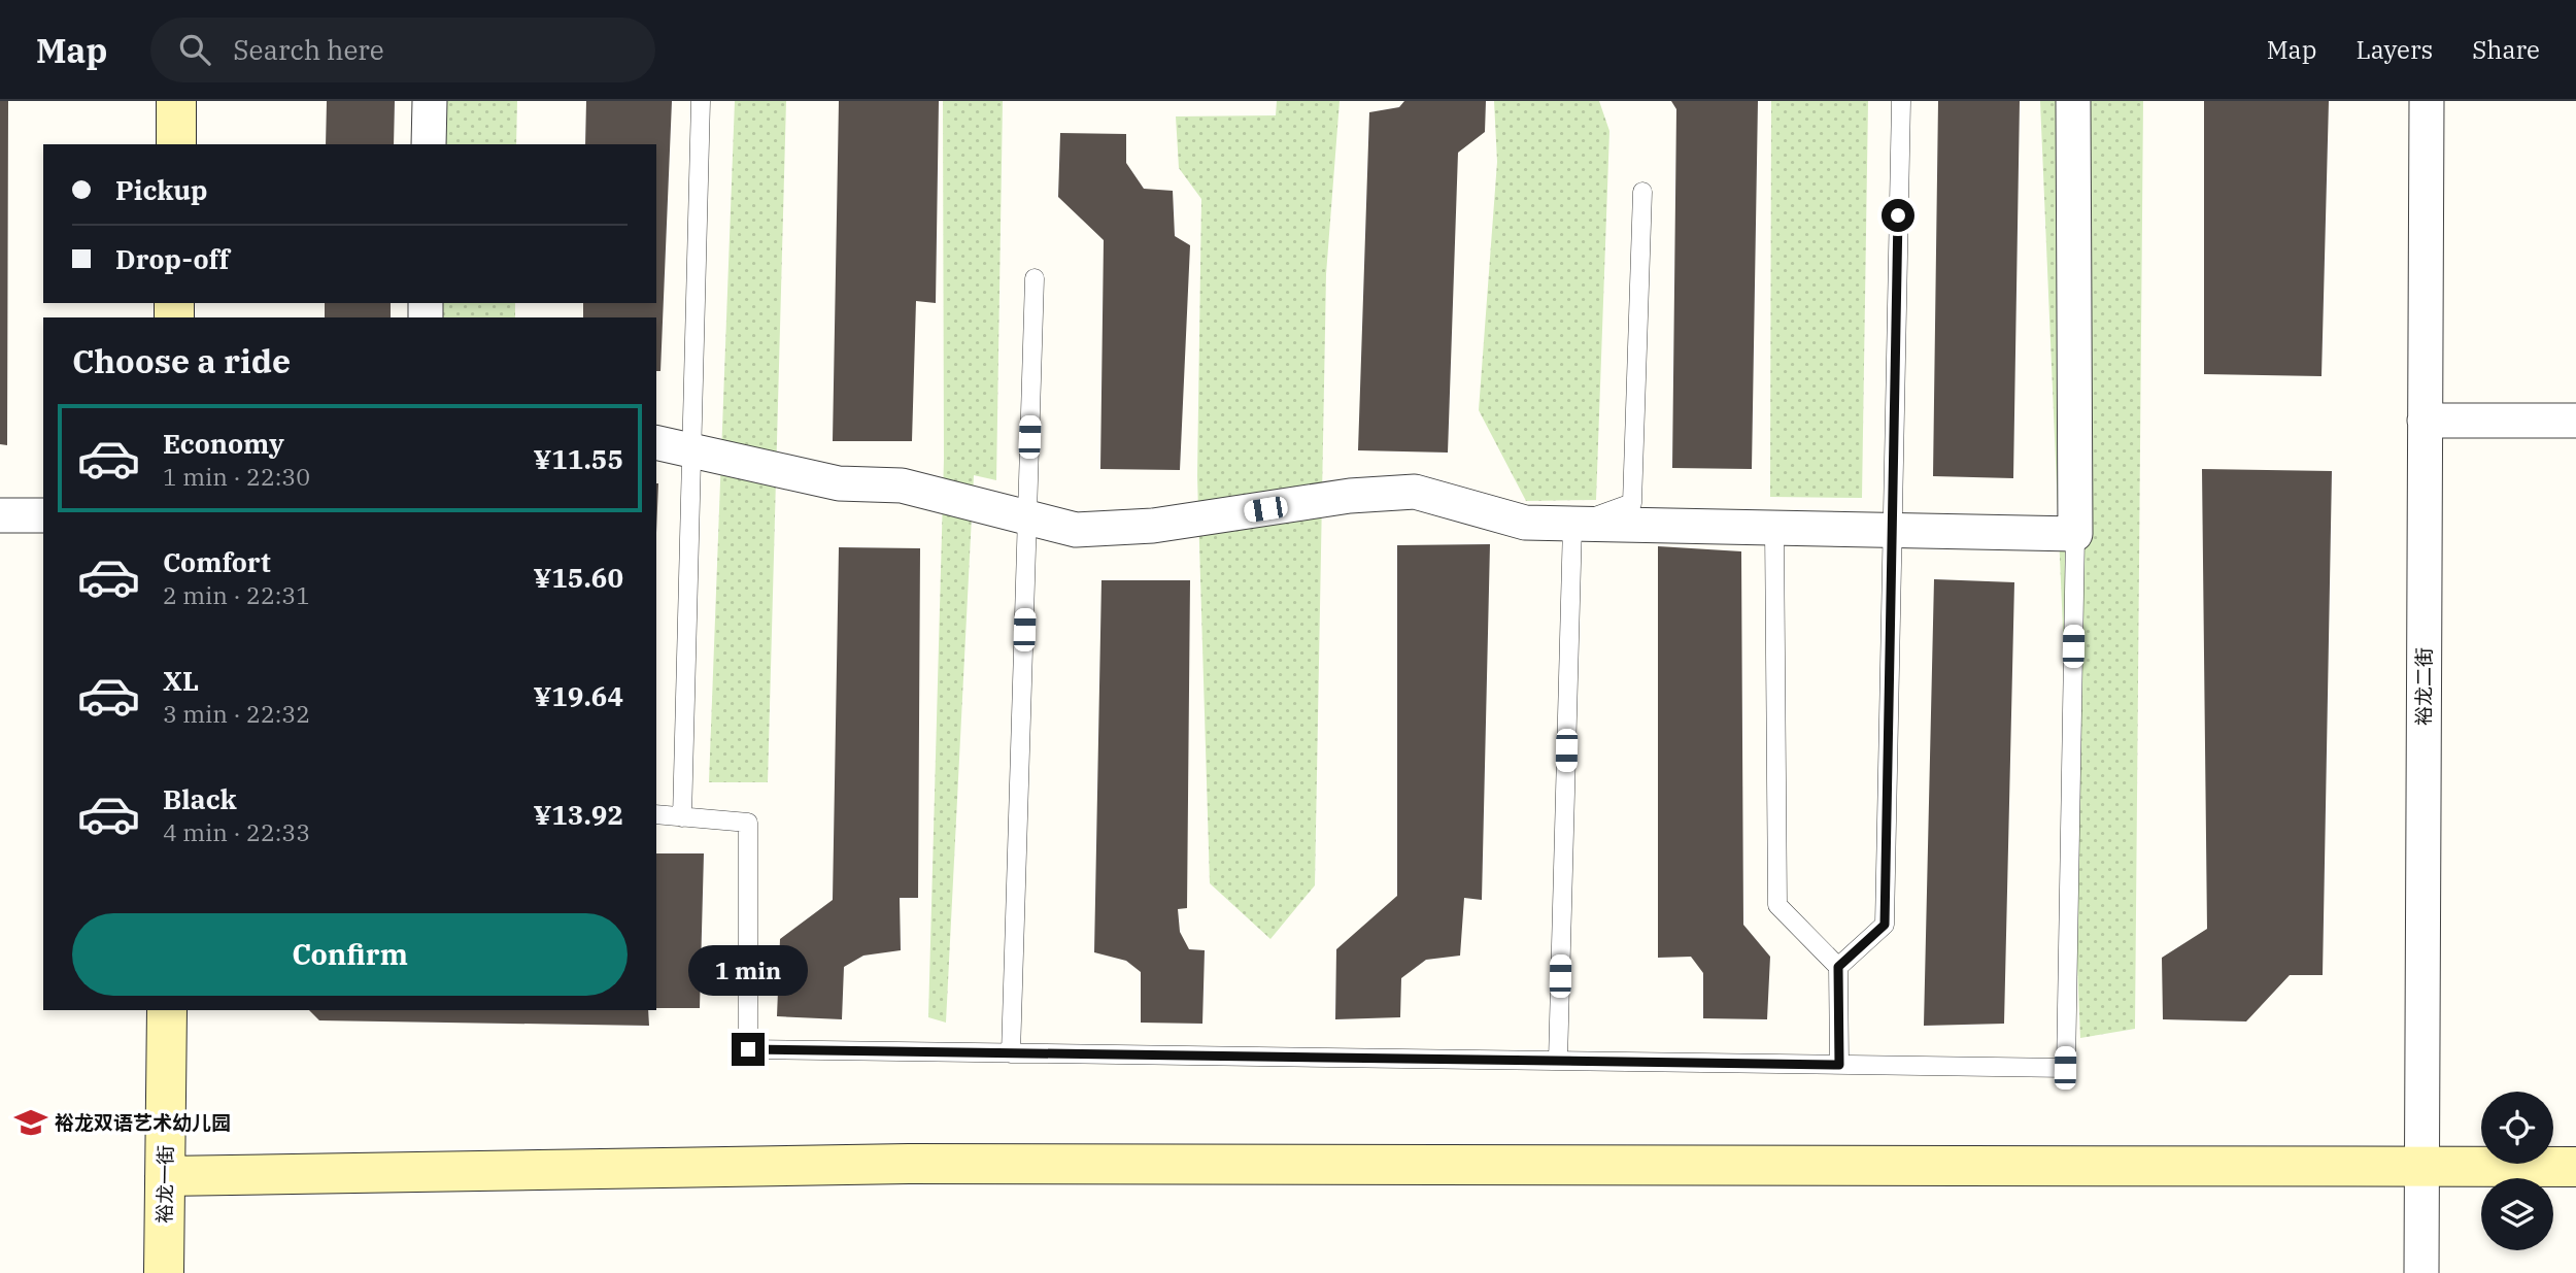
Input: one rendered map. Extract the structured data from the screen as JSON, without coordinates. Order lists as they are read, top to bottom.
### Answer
{
  "streets": {
    "street": ["裕龙二街", "裕龙一街"]
  },
  "places": {
    "school or university": ["裕龙双语艺术幼儿园"]
  },
  "page": {
    "header": "Map",
    "search": "Search here",
    "nav": ["Map", "Layers", "Share"],
    "banner": ["Pickup", "Drop-off"],
    "heading": "Choose a ride",
    "list": [
      {
        "name": "Economy",
        "note": "1 min · 22:30",
        "value": "¥11.55"
      },
      {
        "name": "Comfort",
        "note": "2 min · 22:31",
        "value": "¥15.60"
      },
      {
        "name": "XL",
        "note": "3 min · 22:32",
        "value": "¥19.64"
      },
      {
        "name": "Black",
        "note": "4 min · 22:33",
        "value": "¥13.92"
      }
    ],
    "buttons": "Confirm",
    "bubble": "1 min"
  }
}
